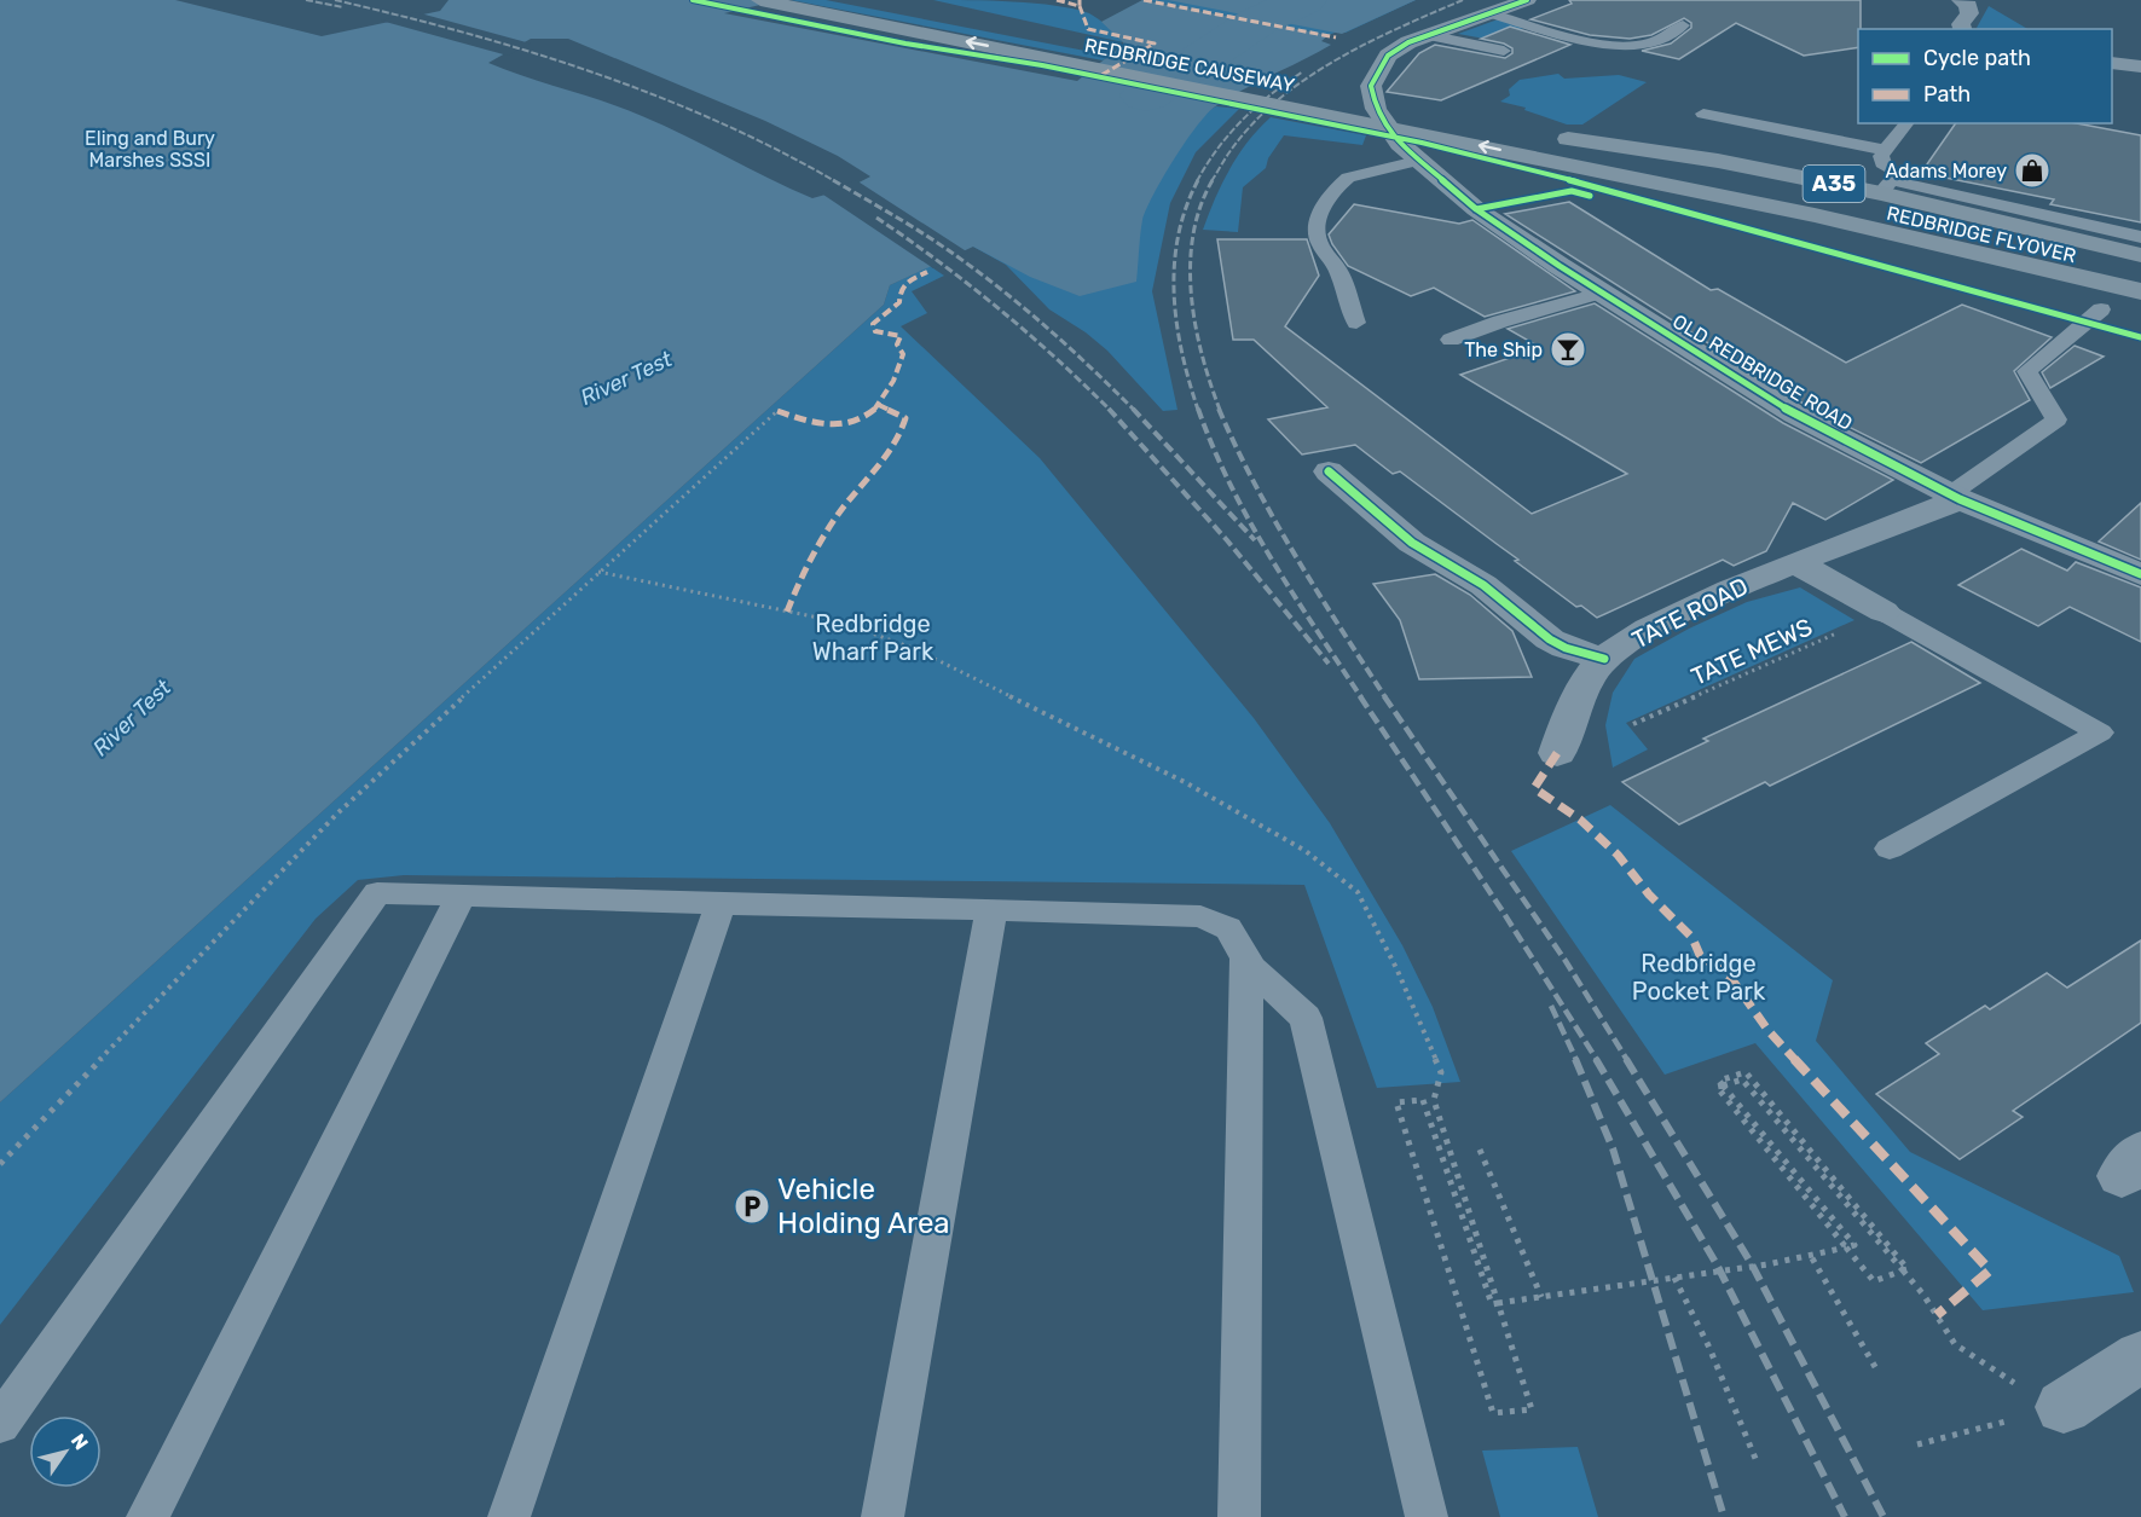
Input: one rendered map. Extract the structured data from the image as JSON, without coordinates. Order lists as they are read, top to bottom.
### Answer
{
  "streets": {
    "main road": ["REDBRIDGE CAUSEWAY", "A35", "REDBRIDGE FLYOVER"],
    "street": ["OLD REDBRIDGE ROAD", "TATE ROAD"],
    "path": ["TATE MEWS"]
  },
  "crossings": [
    ["REDBRIDGE CAUSEWAY", "A35"],
    ["REDBRIDGE CAUSEWAY", "REDBRIDGE FLYOVER"],
    ["A35", "REDBRIDGE FLYOVER"],
    ["OLD REDBRIDGE ROAD", "TATE ROAD"]
  ],
  "one_way": ["REDBRIDGE CAUSEWAY"],
  "water": ["River Test"],
  "parks": ["Eling and Bury Marshes SSSI", "Redbridge Wharf Park", "Redbridge Pocket Park"],
  "places": {
    "shop": ["Adams Morey"],
    "bar": ["The Ship"],
    "parking": ["Vehicle Holding Area"]
  },
  "legend": ["Cycle path", "Path"],
  "north": "top right"
}
